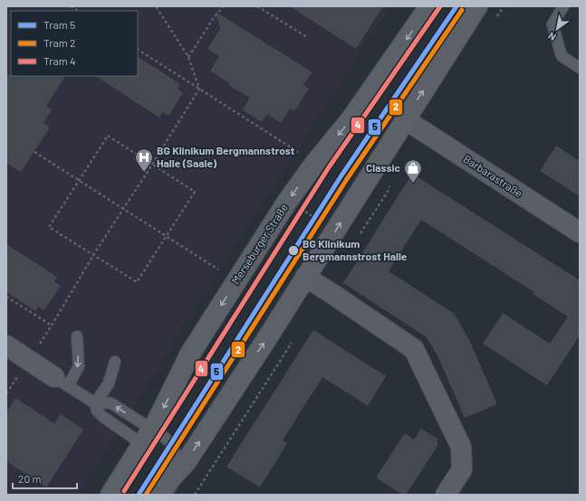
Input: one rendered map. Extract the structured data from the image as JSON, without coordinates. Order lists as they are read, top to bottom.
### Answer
{
  "streets": {
    "main road": ["Merseburger Straße"],
    "street": ["Barbarastraße"]
  },
  "places": {
    "hospital": ["BG Klinikum Bergmannstrost Halle (Saale)"],
    "shop": ["Classic"],
    "other": ["BG Klinikum Bergmannstrost Halle"]
  },
  "lines": ["tram line 5", "tram line 4", "tram line 2"],
  "legend": ["Tram 5", "Tram 2", "Tram 4"],
  "scale_bar": "20 m",
  "north": "bottom left"
}
